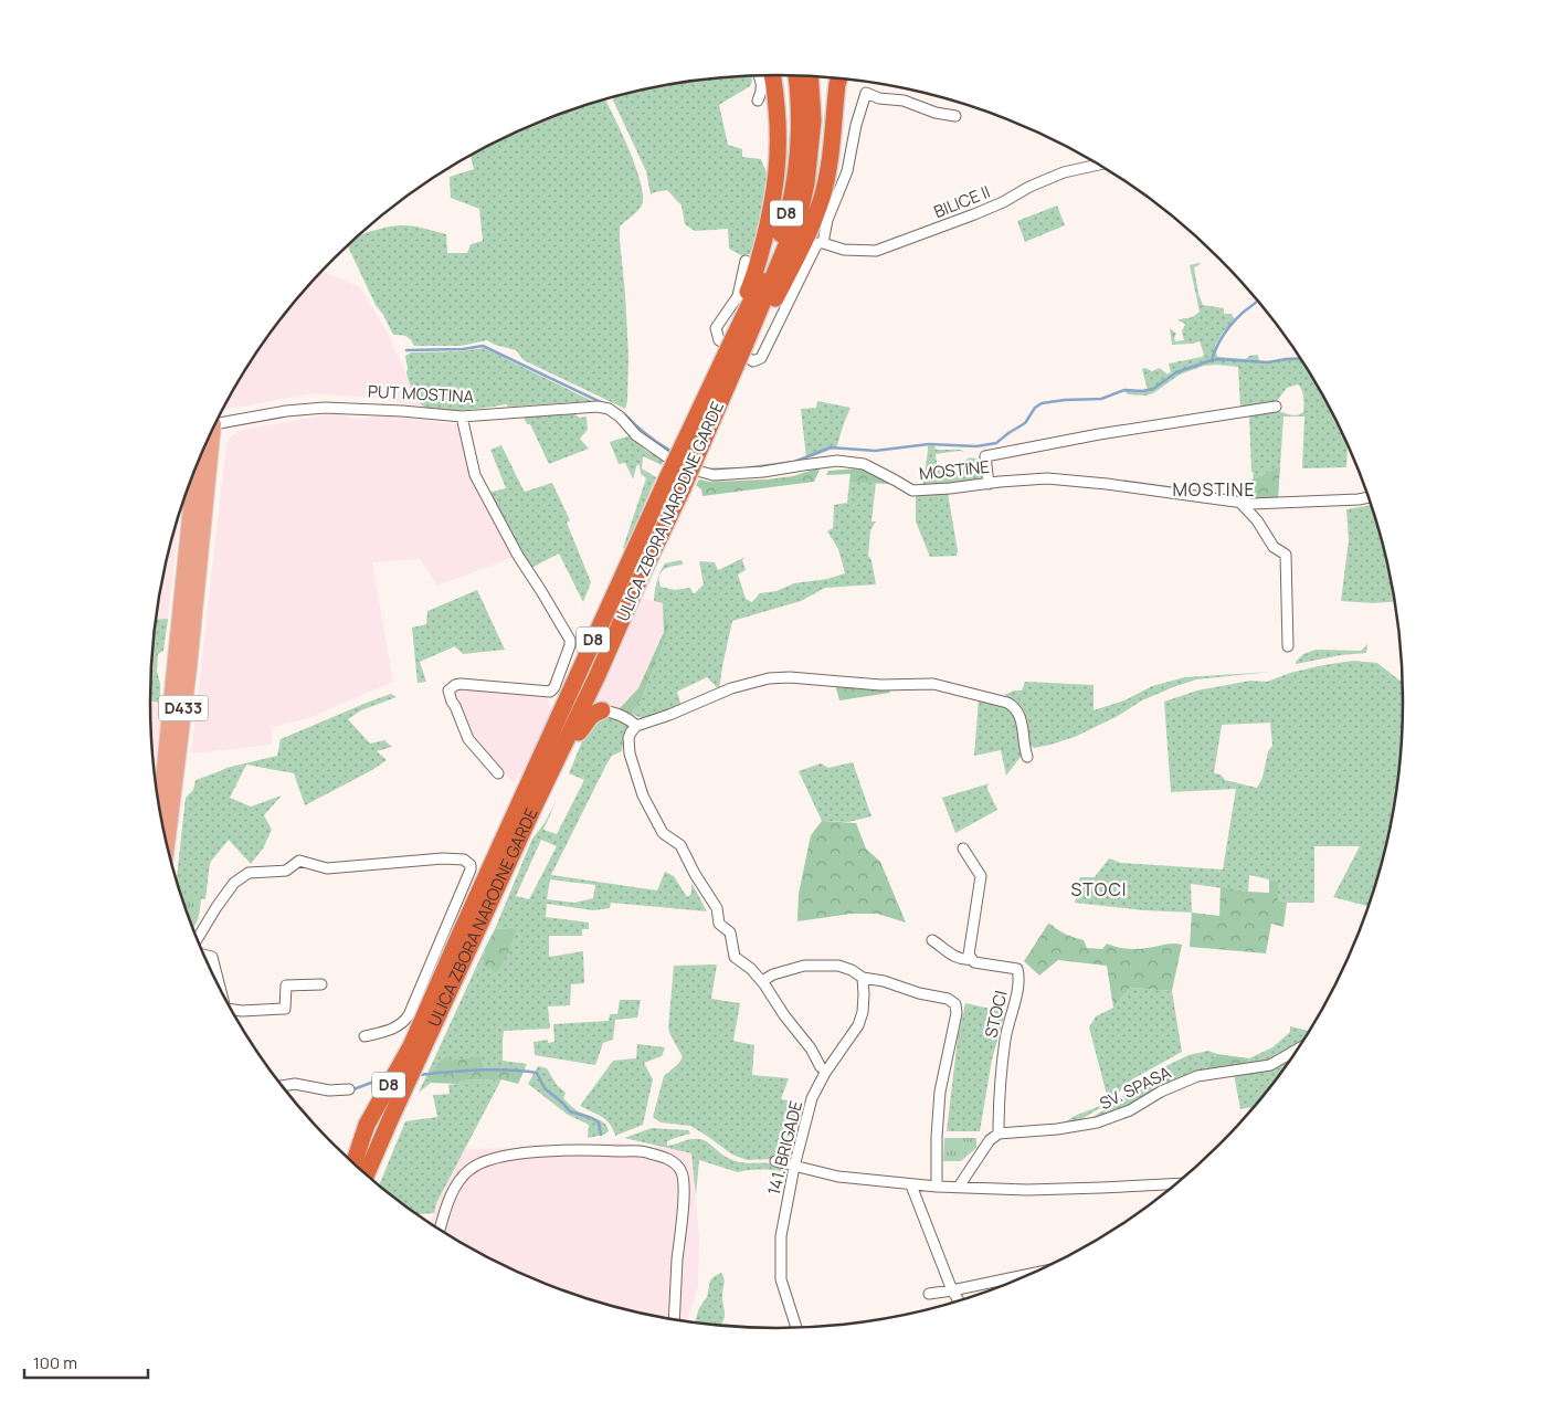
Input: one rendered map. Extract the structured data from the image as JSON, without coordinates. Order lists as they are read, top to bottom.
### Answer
{
  "streets": {
    "highway": ["D8", "ULICA ZBORA NARODNE GARDE"],
    "main road": ["D433"],
    "street": [
      "BILICE II",
      "PUT MOSTINA",
      "MOSTINE",
      "STOCI",
      "SV. SPASA",
      "141. BRIGADE"
    ]
  },
  "crossings": [
    ["PUT MOSTINA", "MOSTINE"],
    ["STOCI", "SV. SPASA"]
  ],
  "districts": ["MOSTINE", "STOCI"],
  "scale_bar": "100 m"
}
